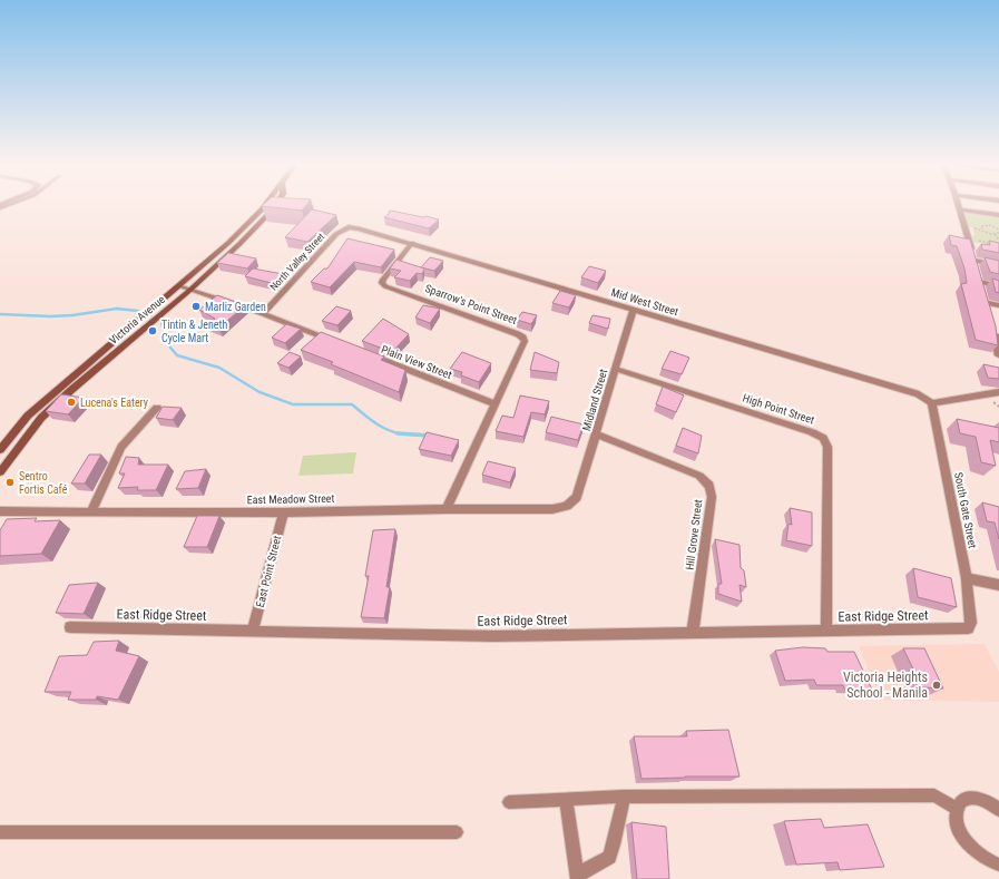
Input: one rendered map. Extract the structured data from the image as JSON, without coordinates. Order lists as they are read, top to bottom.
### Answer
{
  "streets": {
    "main road": ["Victoria Avenue"],
    "street": [
      "North Valley Street",
      "Mid West Street",
      "Sparrow's Point Street",
      "Plain View Street",
      "Midland Street",
      "High Point Street",
      "East Meadow Street",
      "South Gate Street",
      "Hill Grove Street",
      "East Point Street",
      "East Ridge Street"
    ]
  },
  "crossings": [
    ["North Valley Street", "Mid West Street"],
    ["Mid West Street", "Sparrow's Point Street"],
    ["Mid West Street", "Midland Street"],
    ["Mid West Street", "South Gate Street"],
    ["Sparrow's Point Street", "Plain View Street"],
    ["Sparrow's Point Street", "East Meadow Street"],
    ["Midland Street", "High Point Street"],
    ["Midland Street", "East Meadow Street"],
    ["Midland Street", "Hill Grove Street"],
    ["High Point Street", "East Ridge Street"],
    ["East Meadow Street", "East Point Street"],
    ["South Gate Street", "East Ridge Street"],
    ["Hill Grove Street", "East Ridge Street"],
    ["East Point Street", "East Ridge Street"]
  ],
  "places": [
    "Marliz Garden",
    "Tintin & Jeneth Cycle Mart",
    "Lucena's Eatery",
    "Sentro Fortis Café",
    "Victoria Heights School - Manila"
  ]
}
